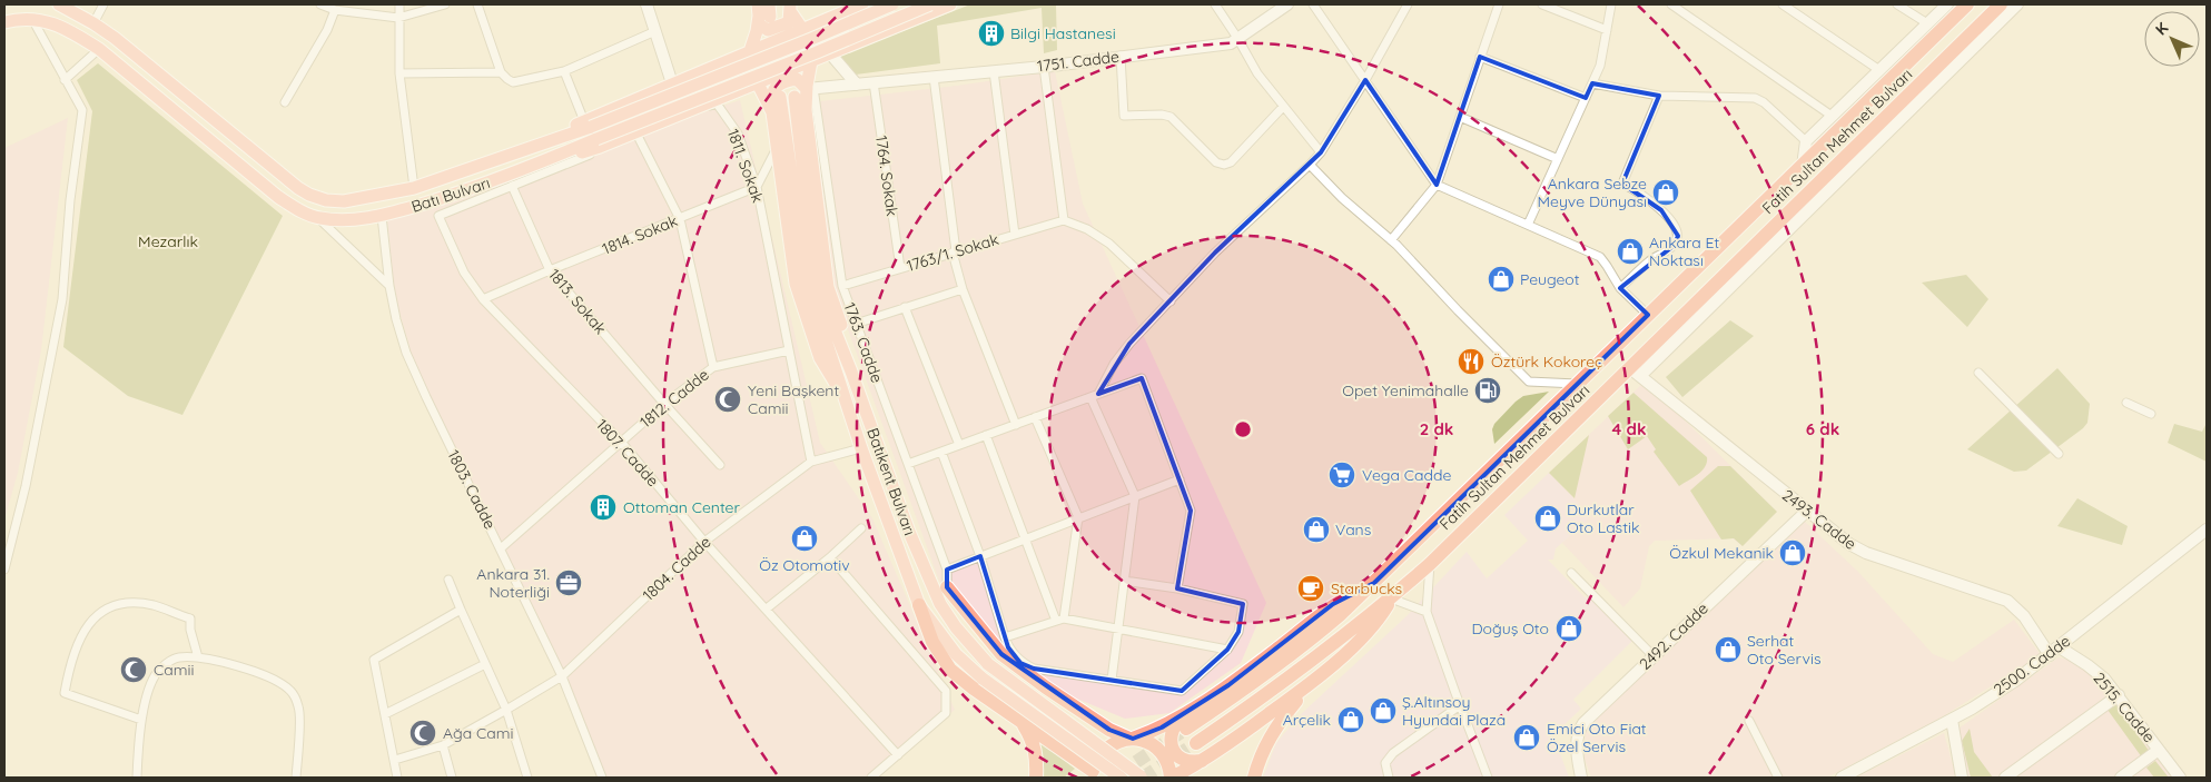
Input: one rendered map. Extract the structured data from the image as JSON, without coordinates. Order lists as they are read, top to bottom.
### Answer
{
  "streets": {
    "highway": ["Fatih Sultan Mehmet Bulvarı"],
    "main road": ["Batı Bulvarı", "Batıkent Bulvarı"],
    "street": [
      "1751. Cadde",
      "1811. Sokak",
      "1764. Sokak",
      "1814. Sokak",
      "1763/1. Sokak",
      "1813. Sokak",
      "1763. Cadde",
      "1812. Cadde",
      "1807. Cadde",
      "1803. Cadde",
      "2493. Cadde",
      "1804. Cadde",
      "2492. Cadde",
      "2500. Cadde",
      "2515. Cadde"
    ]
  },
  "crossings": [
    ["1751. Cadde", "1764. Sokak"],
    ["1751. Cadde", "1763. Cadde"],
    ["Fatih Sultan Mehmet Bulvarı", "2493. Cadde"],
    ["1811. Sokak", "1814. Sokak"],
    ["1811. Sokak", "1813. Sokak"],
    ["1811. Sokak", "1812. Cadde"],
    ["1811. Sokak", "1807. Cadde"],
    ["1811. Sokak", "1804. Cadde"],
    ["1764. Sokak", "1763/1. Sokak"],
    ["Batı Bulvarı", "1803. Cadde"],
    ["1814. Sokak", "1813. Sokak"],
    ["1814. Sokak", "1812. Cadde"],
    ["1814. Sokak", "1807. Cadde"],
    ["1763/1. Sokak", "1763. Cadde"],
    ["1813. Sokak", "1812. Cadde"],
    ["1812. Cadde", "1807. Cadde"],
    ["1812. Cadde", "1803. Cadde"],
    ["1807. Cadde", "1804. Cadde"],
    ["Batıkent Bulvarı", "1804. Cadde"],
    ["1803. Cadde", "1804. Cadde"],
    ["2493. Cadde", "2492. Cadde"],
    ["2493. Cadde", "2500. Cadde"],
    ["2500. Cadde", "2515. Cadde"]
  ],
  "parks": ["Mezarlık"],
  "places": {
    "building": ["Bilgi Hastanesi", "Ottoman Center"],
    "shop": [
      "Ankara Sebze Meyve Dünyası",
      "Ankara Et Noktası",
      "Peugeot",
      "Durkutlar Oto Lastik",
      "Vans",
      "Öz Otomotiv",
      "Özkul Mekanik",
      "Doğuş Oto",
      "Serhat Oto Servis",
      "Ş.Altınsoy Hyundai Plaza",
      "Arçelik",
      "Emici Oto Fiat Özel Servis"
    ],
    "restaurant": ["Öztürk Kokoreç"],
    "fuel station": ["Opet Yenimahalle"],
    "mosque": ["Yeni Başkent Camii", "Camii", "Ağa Cami"],
    "supermarket": ["Vega Cadde"],
    "office": ["Ankara 31. Noterliği"],
    "cafe": ["Starbucks"]
  },
  "north": "top left",
  "rings": ["2 dk", "4 dk", "6 dk"]
}
